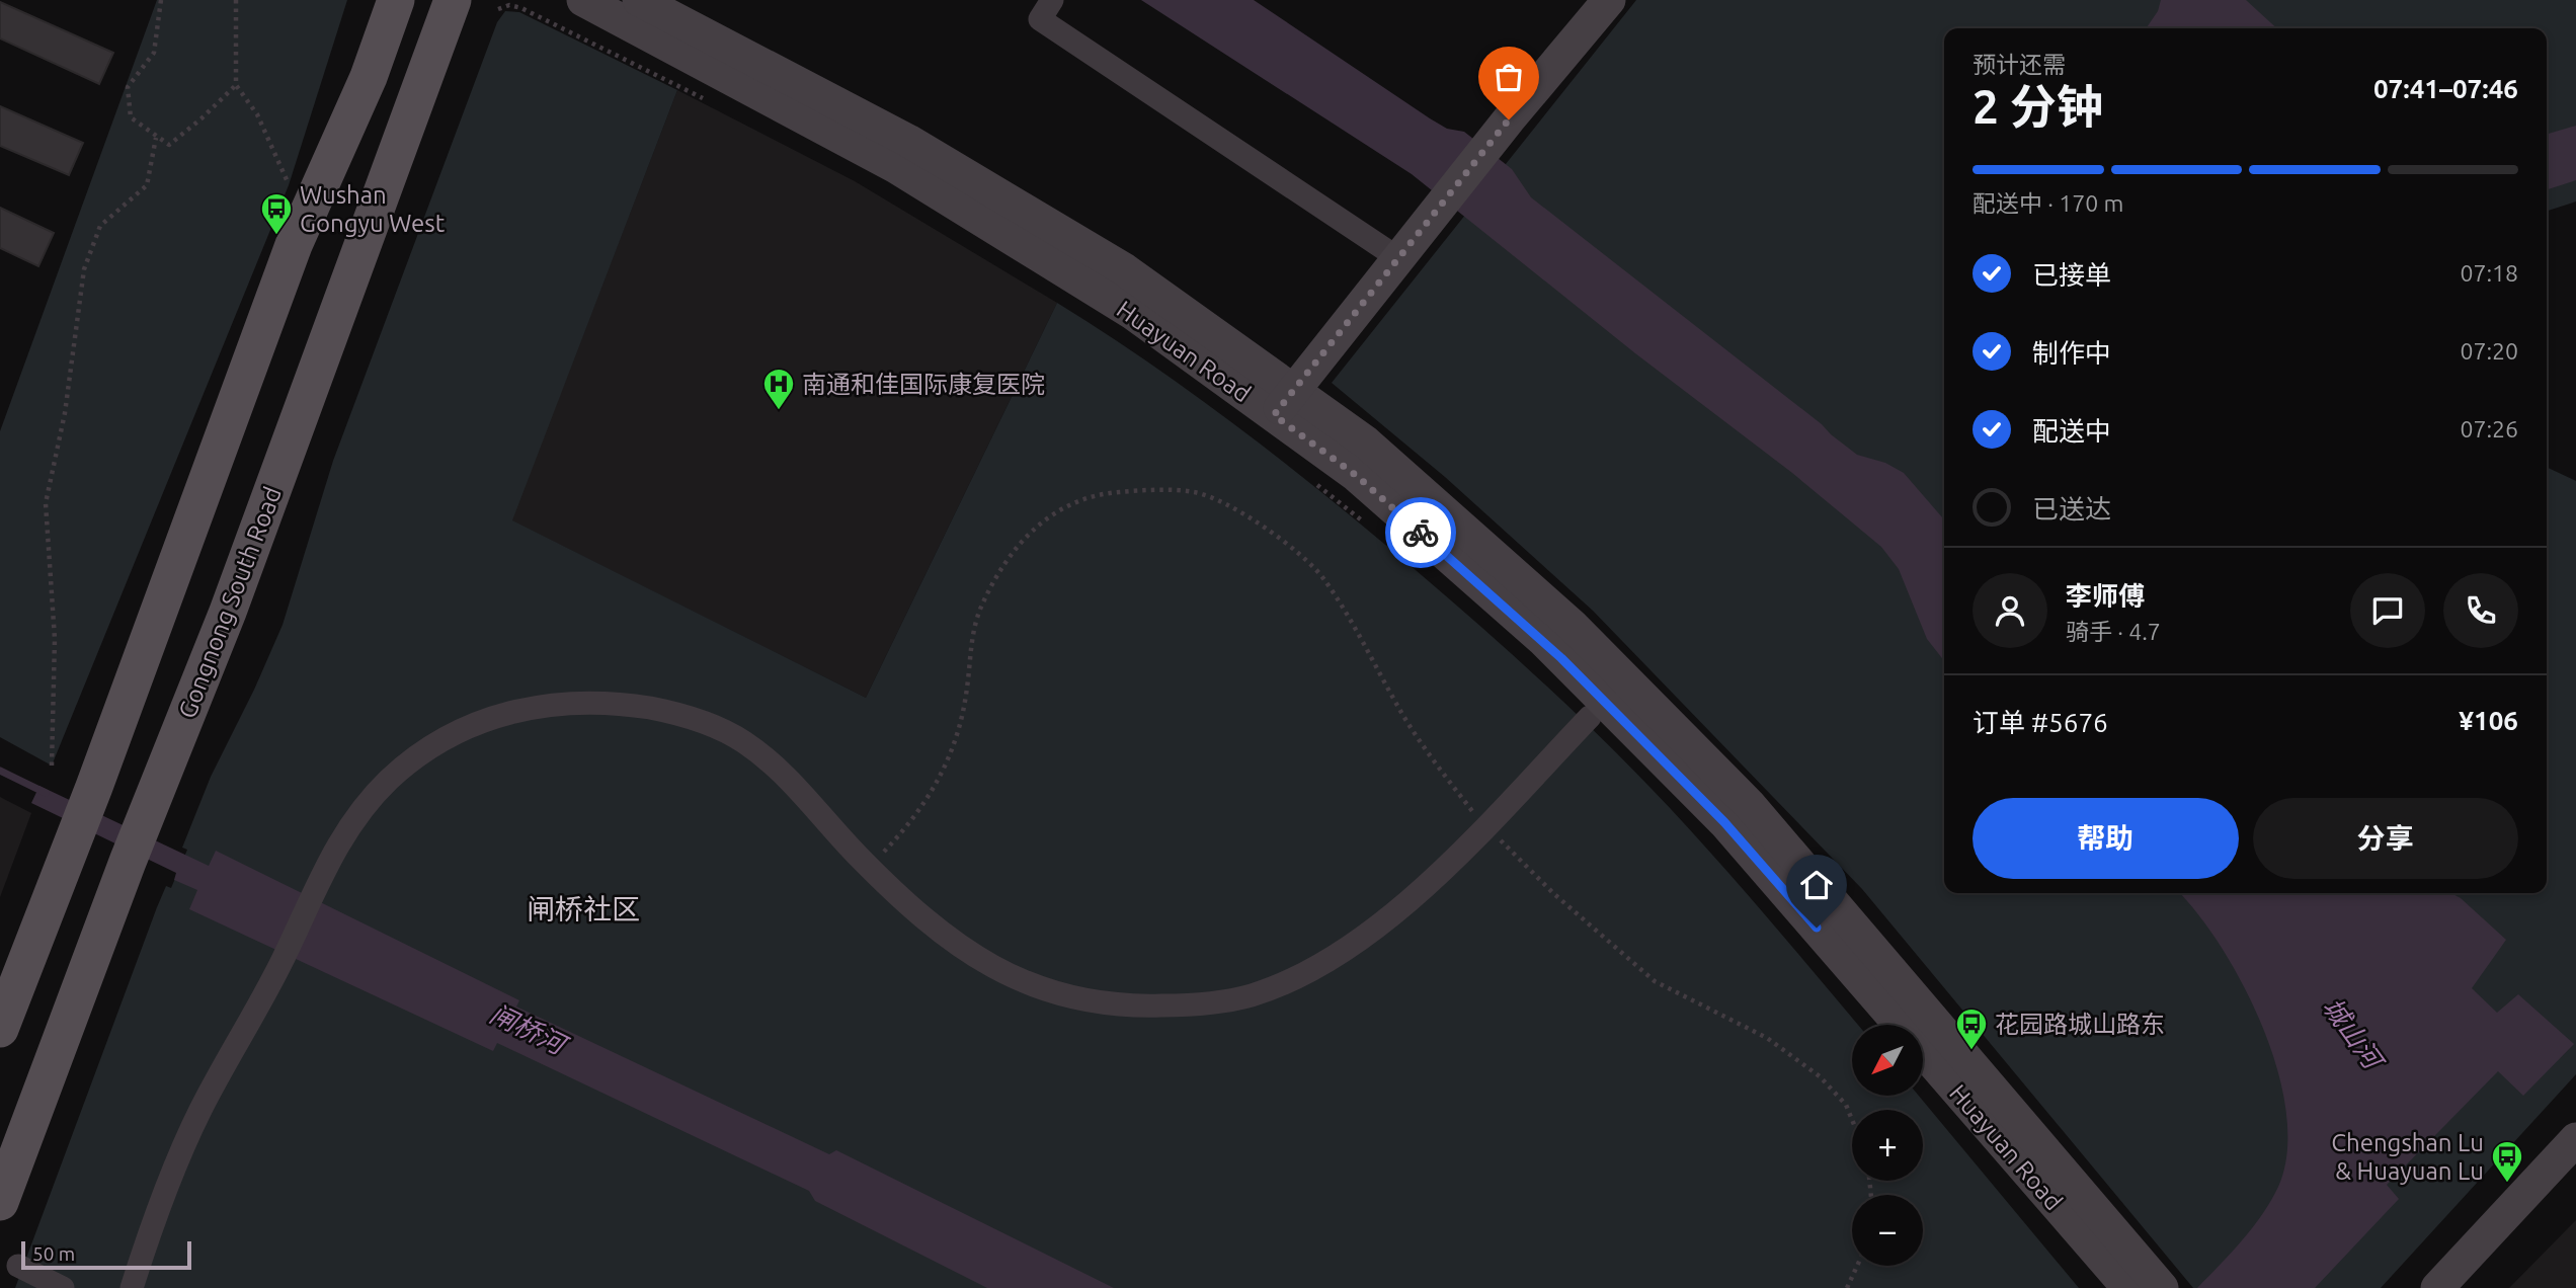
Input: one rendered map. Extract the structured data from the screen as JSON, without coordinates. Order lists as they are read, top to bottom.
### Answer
{
  "streets": {
    "main road": ["Huayuan Road", "Gongnong South Road"]
  },
  "districts": ["闸桥社区"],
  "water": ["闸桥河", "城山河"],
  "places": {
    "bus stop": ["Wushan Gongyu West", "花园路城山路东", "Chengshan Lu & Huayuan Lu"],
    "hospital": ["南通和佳国际康复医院"]
  },
  "scale_bar": "50 m",
  "north": "bottom left",
  "page": {
    "heading": ["2 分钟", "预计还需", "07:41–07:46"],
    "panel": [
      "李师傅",
      "骑手 · 4.7",
      "订单 #5676",
      "¥106"
    ],
    "bar": "配送中 · 170 m",
    "list": [
      ["已接单", "07:18"],
      ["制作中", "07:20"],
      ["配送中", "07:26"],
      "已送达"
    ],
    "buttons": ["帮助", "分享"],
    "map_buttons": ["+", "−"],
    "scale": "50 m"
  }
}
